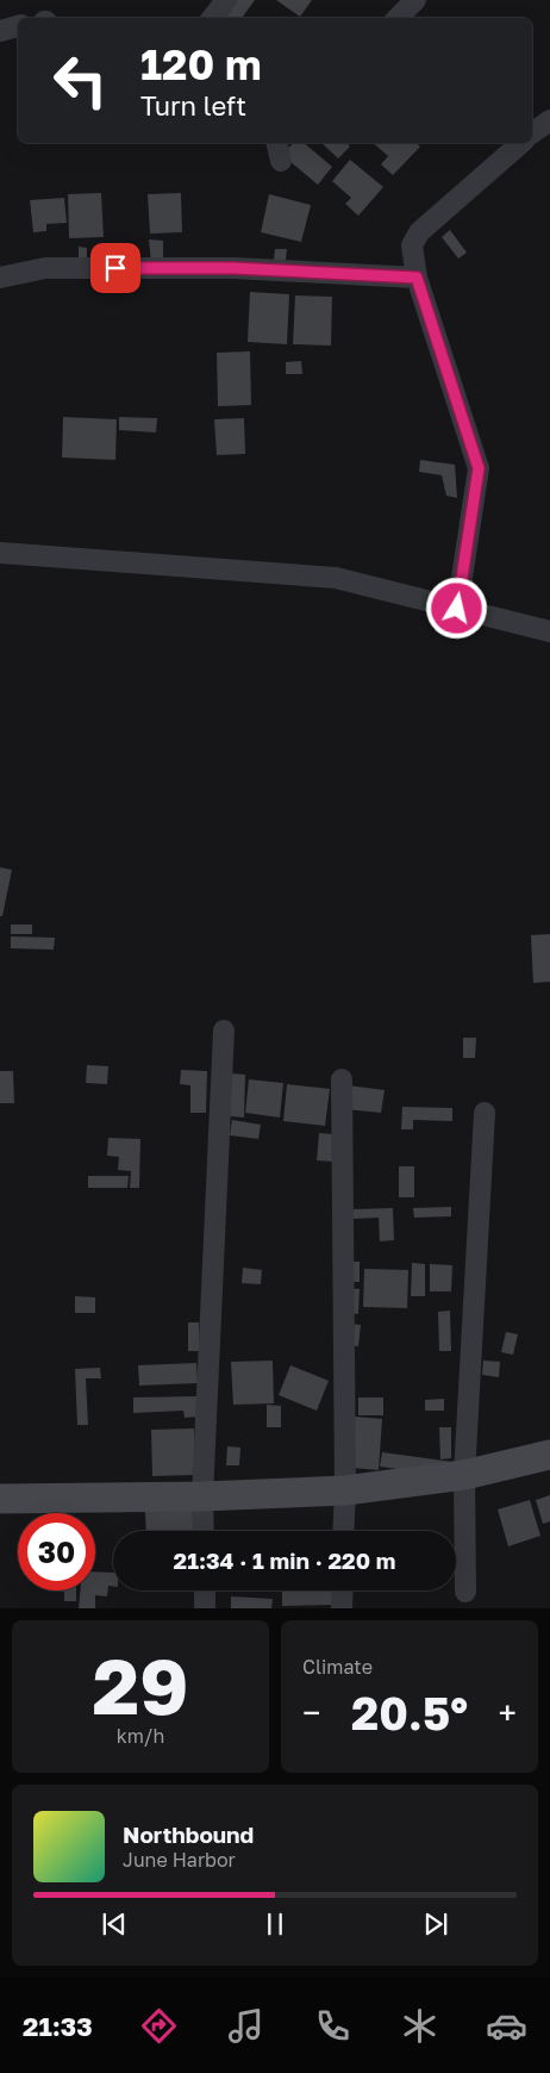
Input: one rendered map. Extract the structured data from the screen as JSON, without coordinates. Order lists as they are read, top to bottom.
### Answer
{
  "page": {
    "turn": ["120 m", "Turn left"],
    "limit": "30",
    "trip": "21:34 · 1 min · 220 m",
    "tile": [
      ["29", "km/h"],
      "Climate"
    ],
    "heat": ["−", "20.5°", "+"],
    "song": ["Northbound", "June Harbor"],
    "tabs": "21:33"
  }
}
